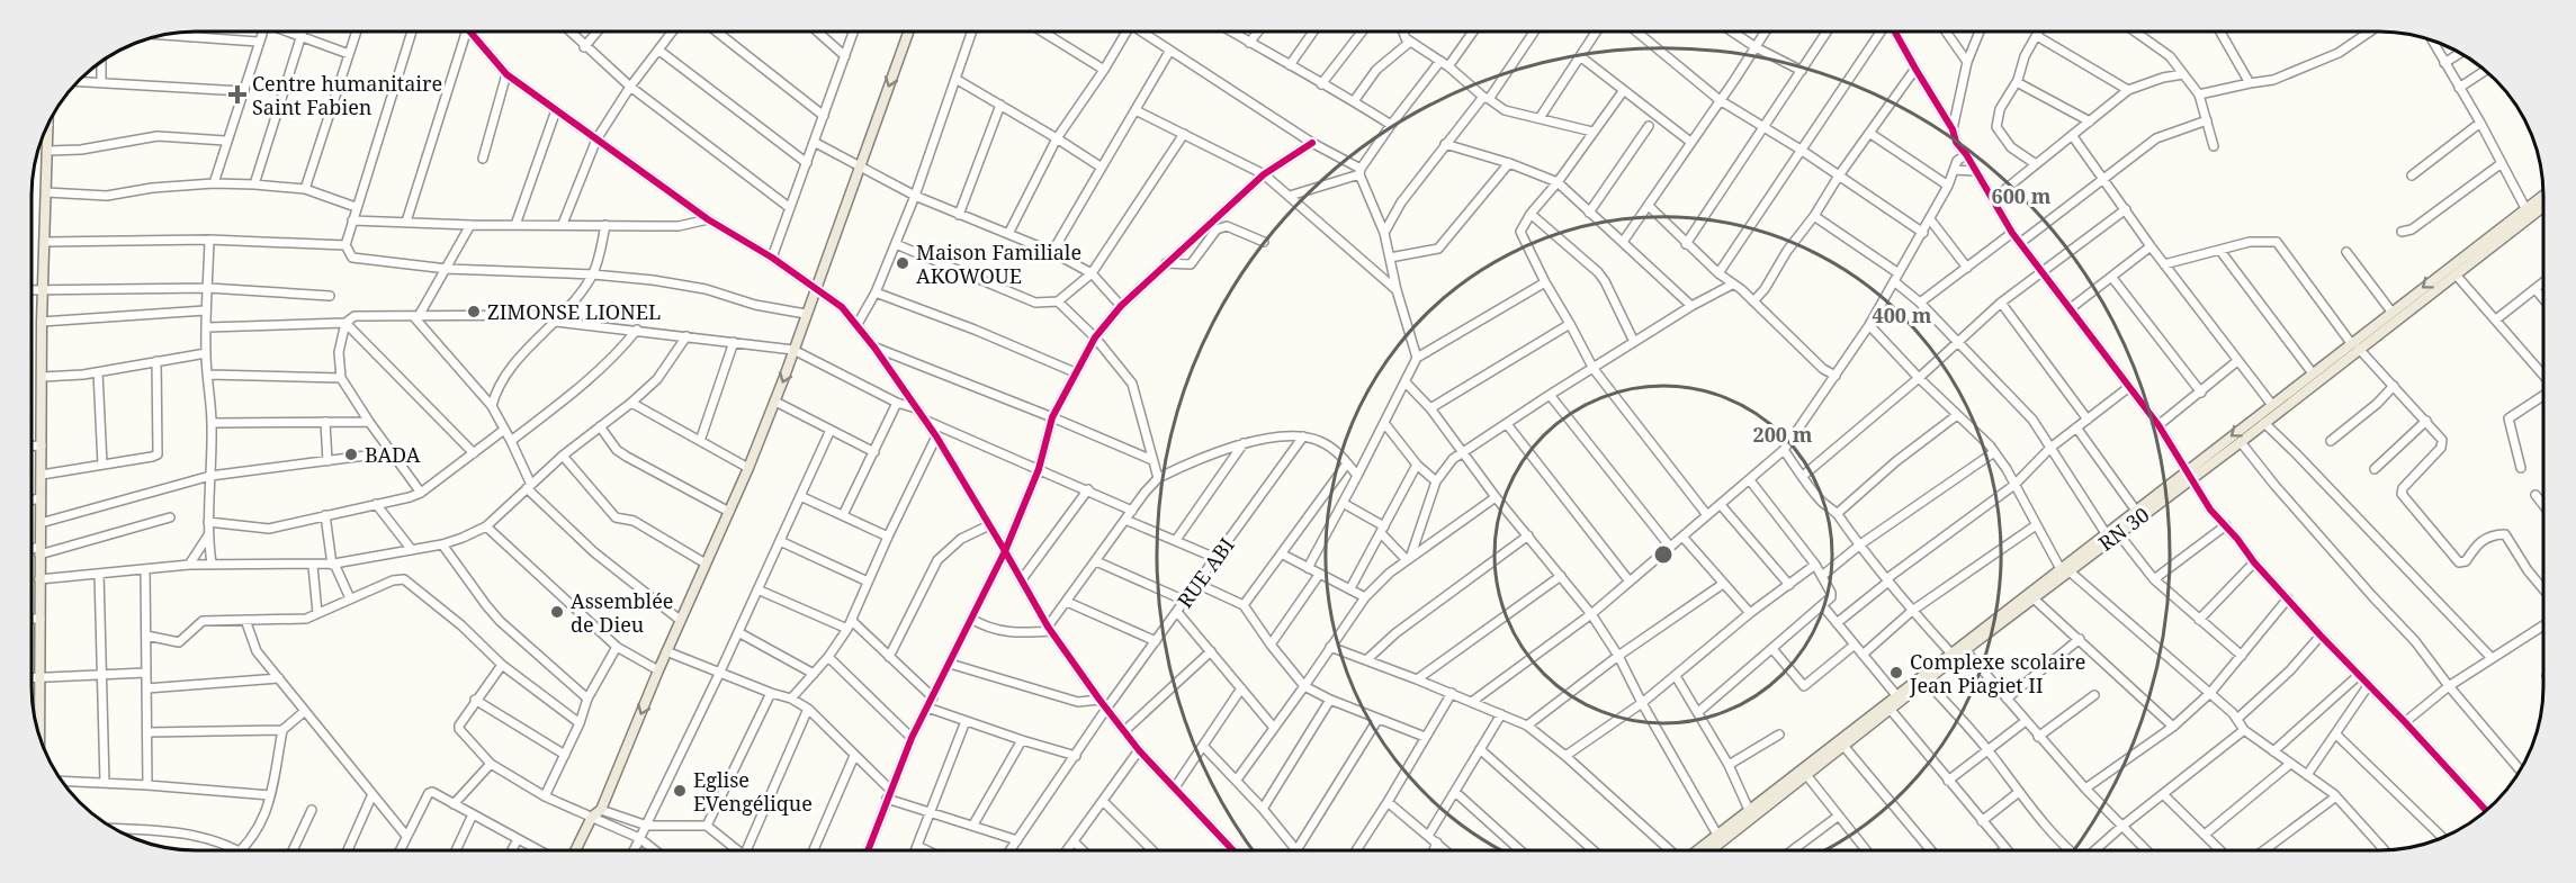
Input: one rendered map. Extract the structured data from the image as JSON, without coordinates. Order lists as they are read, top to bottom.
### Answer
{
  "streets": {
    "main road": ["RN 30"],
    "street": ["RUE ABI"]
  },
  "places": {
    "health": ["Centre humanitaire Saint Fabien"],
    "other": [
      "Maison Familiale AKOWOUE",
      "ZIMONSE LIONEL",
      "BADA",
      "Assemblée de Dieu",
      "Complexe scolaire Jean Piagiet II",
      "Eglise EVengélique"
    ]
  },
  "rings": ["600 m", "400 m", "200 m"]
}
